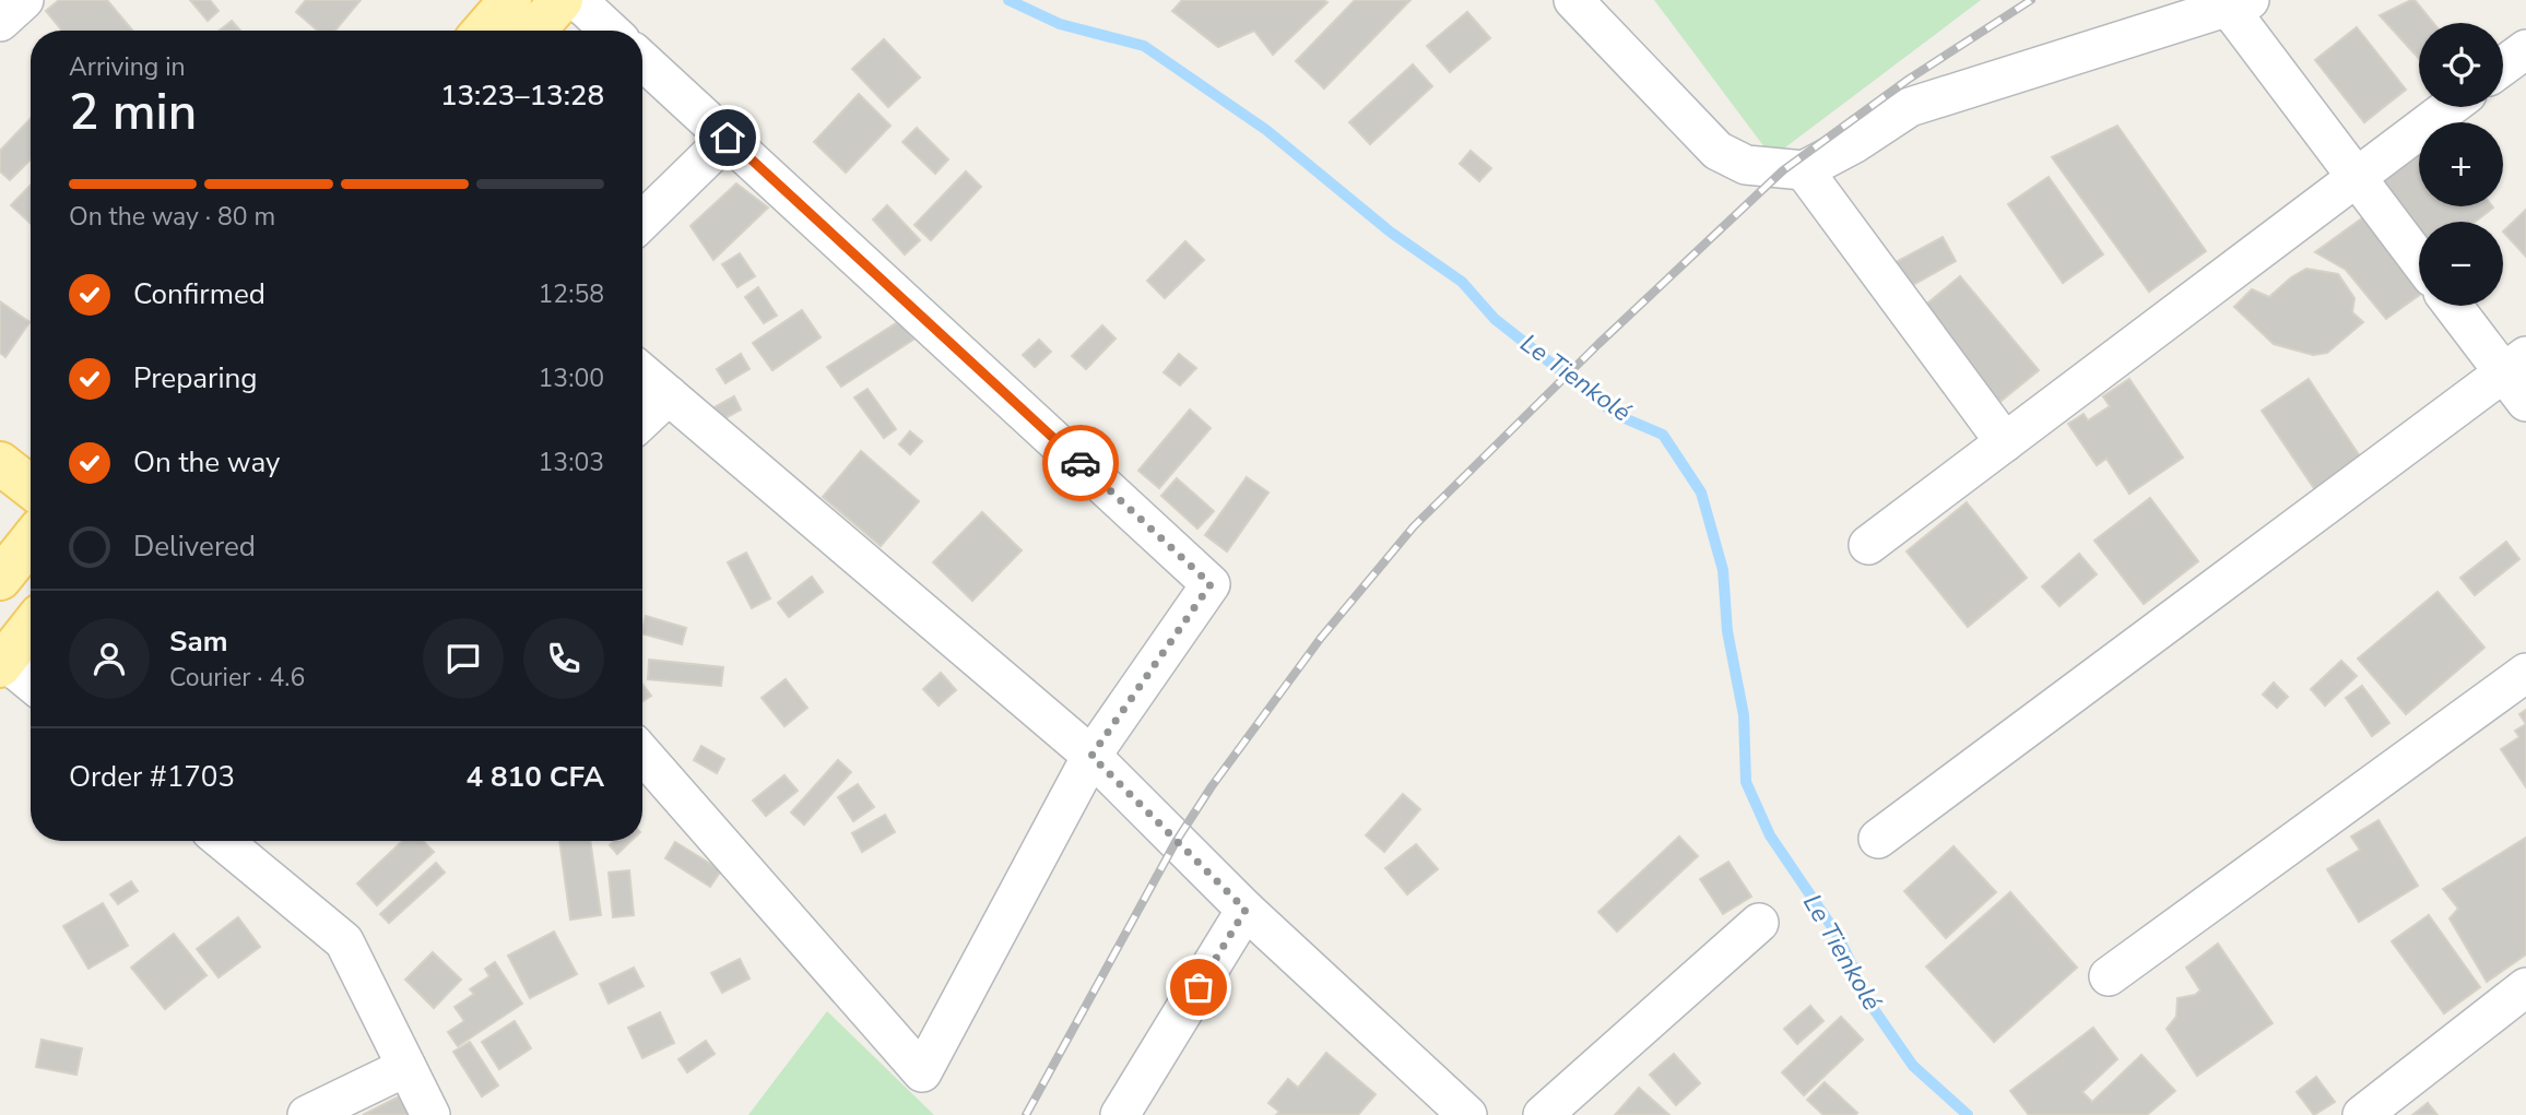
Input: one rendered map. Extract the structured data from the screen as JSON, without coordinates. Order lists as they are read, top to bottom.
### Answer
{
  "water": ["Le Tienkolé"],
  "page": {
    "map_buttons": ["+", "−"],
    "heading": ["2 min", "Arriving in", "13:23–13:28"],
    "panel": [
      "Sam",
      "Courier · 4.6",
      "Order #1703",
      "4 810 CFA"
    ],
    "bar": "On the way · 80 m",
    "list": [
      ["Confirmed", "12:58"],
      ["Preparing", "13:00"],
      ["On the way", "13:03"],
      "Delivered"
    ]
  }
}
